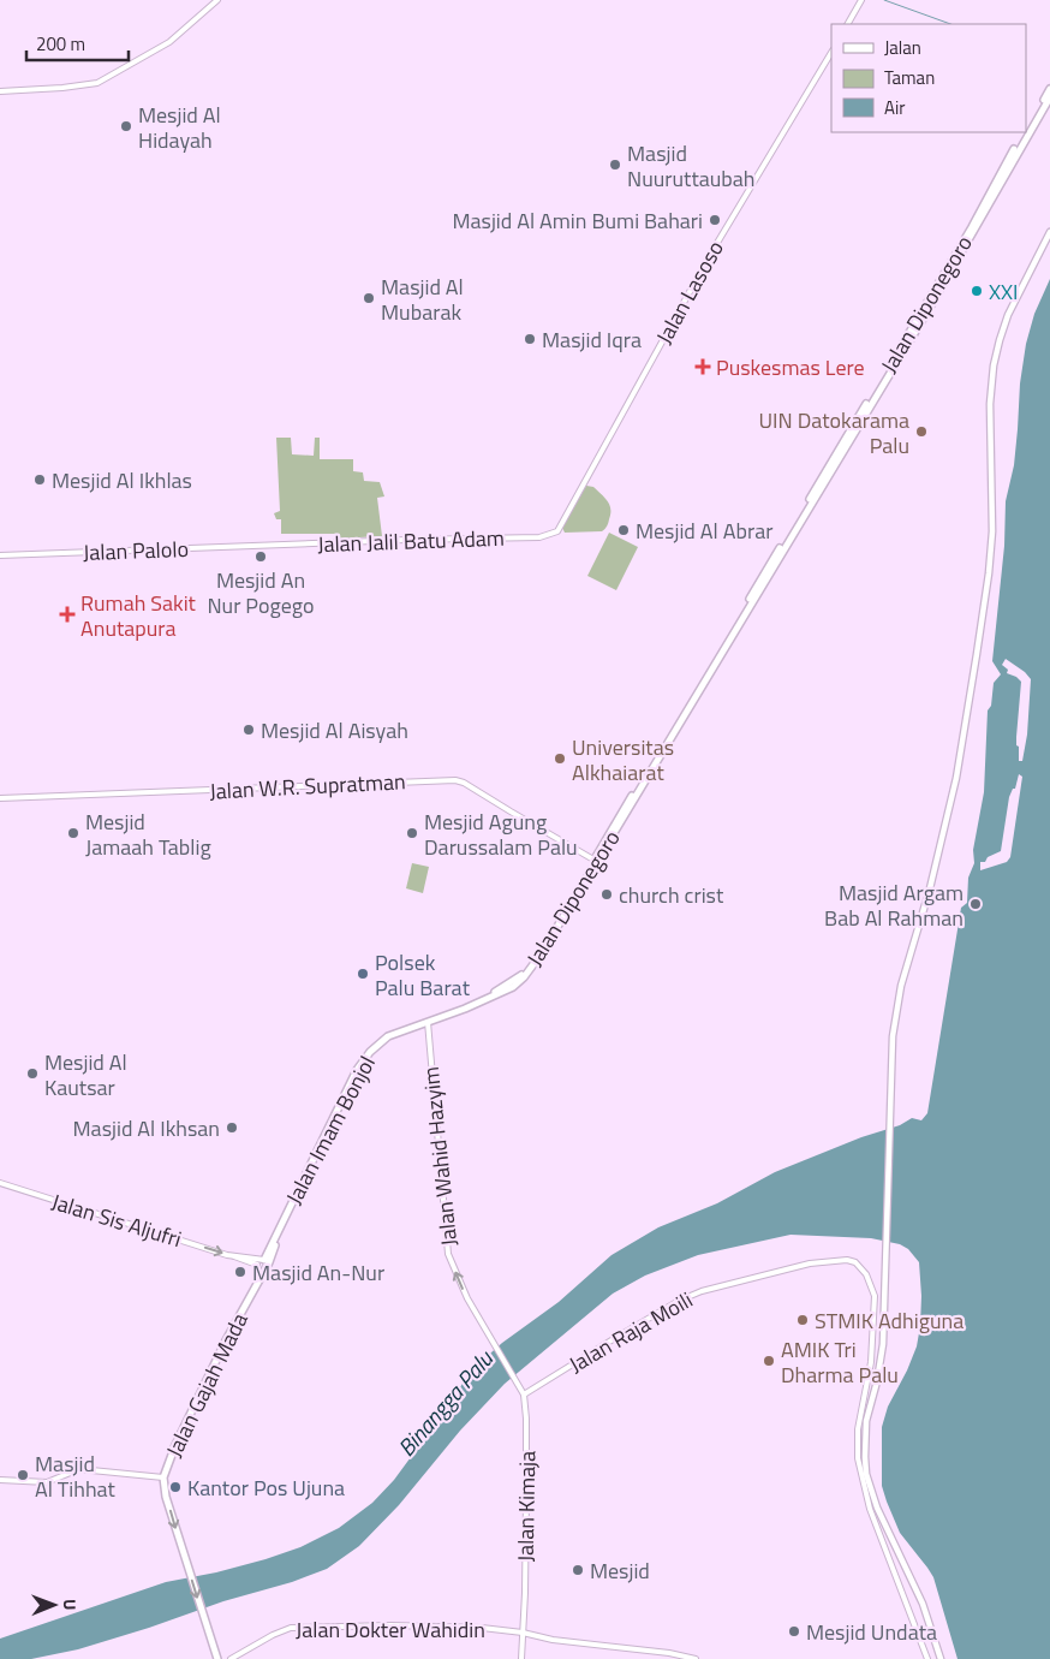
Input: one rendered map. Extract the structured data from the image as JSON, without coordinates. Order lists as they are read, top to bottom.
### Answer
{
  "streets": {
    "highway": ["Jalan Diponegoro", "Jalan Imam Bonjol", "Jalan Gajah Mada"],
    "street": [
      "Jalan Lasoso",
      "Jalan Jalil Batu Adam",
      "Jalan Palolo",
      "Jalan W.R. Supratman",
      "Jalan Wahid Hazyim",
      "Jalan Sis Aljufri",
      "Jalan Raja Moili",
      "Jalan Kimaja",
      "Jalan Dokter Wahidin"
    ]
  },
  "crossings": [
    ["Jalan Lasoso", "Jalan Jalil Batu Adam"],
    ["Jalan Diponegoro", "Jalan W.R. Supratman"],
    ["Jalan Diponegoro", "Jalan Imam Bonjol"],
    ["Jalan Diponegoro", "Jalan Wahid Hazyim"],
    ["Jalan Jalil Batu Adam", "Jalan Palolo"],
    ["Jalan Imam Bonjol", "Jalan Wahid Hazyim"],
    ["Jalan Imam Bonjol", "Jalan Sis Aljufri"],
    ["Jalan Imam Bonjol", "Jalan Gajah Mada"],
    ["Jalan Wahid Hazyim", "Jalan Kimaja"],
    ["Jalan Sis Aljufri", "Jalan Gajah Mada"],
    ["Jalan Raja Moili", "Jalan Kimaja"],
    ["Jalan Kimaja", "Jalan Dokter Wahidin"]
  ],
  "one_way": ["Jalan Wahid Hazyim", "Jalan Sis Aljufri", "Jalan Gajah Mada"],
  "water": ["Binangga Palu"],
  "places": {
    "other": [
      "Mesjid Al Hidayah",
      "Masjid Nuuruttaubah",
      "Masjid Al Amin Bumi Bahari",
      "XXI",
      "Masjid Al Mubarak",
      "Masjid Iqra",
      "UIN Datokarama Palu",
      "Mesjid Al Ikhlas",
      "Mesjid Al Abrar",
      "Mesjid An Nur Pogego",
      "Mesjid Al Aisyah",
      "Universitas Alkhaiarat",
      "Mesjid Jamaah Tablig",
      "Mesjid Agung Darussalam Palu",
      "church crist",
      "Masjid Argam Bab Al Rahman",
      "Polsek Palu Barat",
      "Mesjid Al Kautsar",
      "Masjid Al Ikhsan",
      "Masjid An-Nur",
      "STMIK Adhiguna",
      "AMIK Tri Dharma Palu",
      "Masjid Al Tihhat",
      "Kantor Pos Ujuna",
      "Mesjid",
      "Mesjid Undata"
    ],
    "health": ["Puskesmas Lere", "Rumah Sakit Anutapura"]
  },
  "legend": ["Jalan", "Taman", "Air"],
  "scale_bar": "200 m",
  "north": "right"
}
